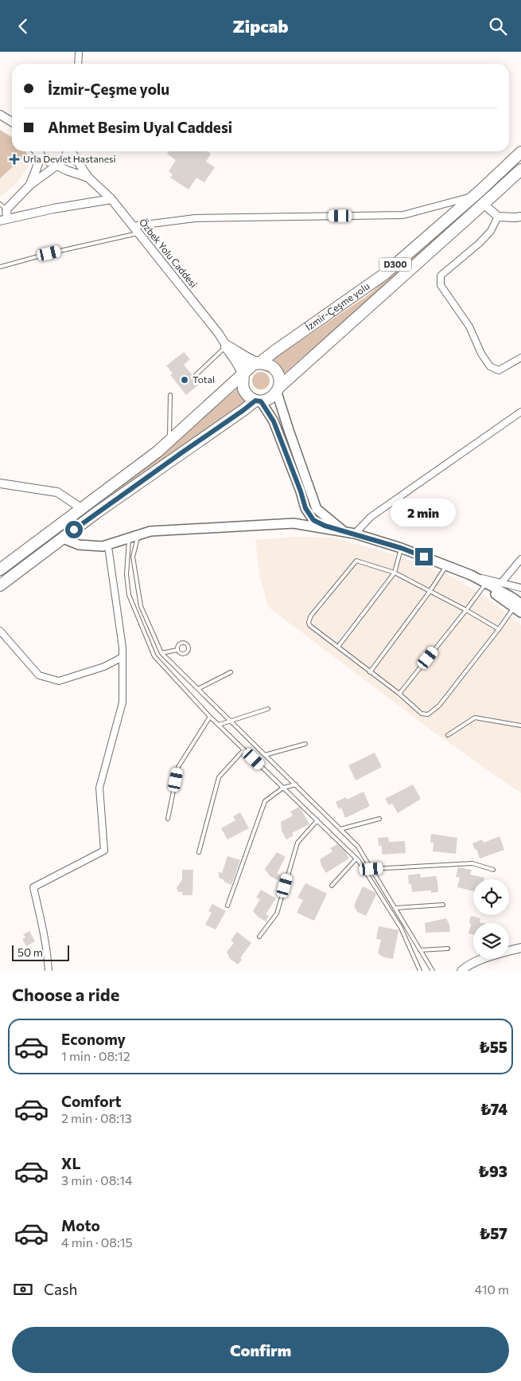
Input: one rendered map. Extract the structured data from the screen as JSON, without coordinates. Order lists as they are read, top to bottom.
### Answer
{
  "streets": {
    "highway": ["D300", "İzmir-Çeşme yolu"],
    "street": ["Özbek Yolu Caddesi"]
  },
  "crossings": [
    ["D300", "İzmir-Çeşme yolu"]
  ],
  "places": {
    "health": ["Urla Devlet Hastanesi"],
    "other": ["Total"]
  },
  "scale_bar": "50 m",
  "page": {
    "header": "Zipcab",
    "banner": ["İzmir-Çeşme yolu", "Ahmet Besim Uyal Caddesi"],
    "bubble": "2 min",
    "scale": "50 m",
    "heading": "Choose a ride",
    "list": [
      {
        "name": "Economy",
        "note": "1 min · 08:12",
        "value": "₺55"
      },
      {
        "name": "Comfort",
        "note": "2 min · 08:13",
        "value": "₺74"
      },
      {
        "name": "XL",
        "note": "3 min · 08:14",
        "value": "₺93"
      },
      {
        "name": "Moto",
        "note": "4 min · 08:15",
        "value": "₺57"
      }
    ],
    "pay": ["Cash", "410 m"],
    "buttons": "Confirm"
  }
}
